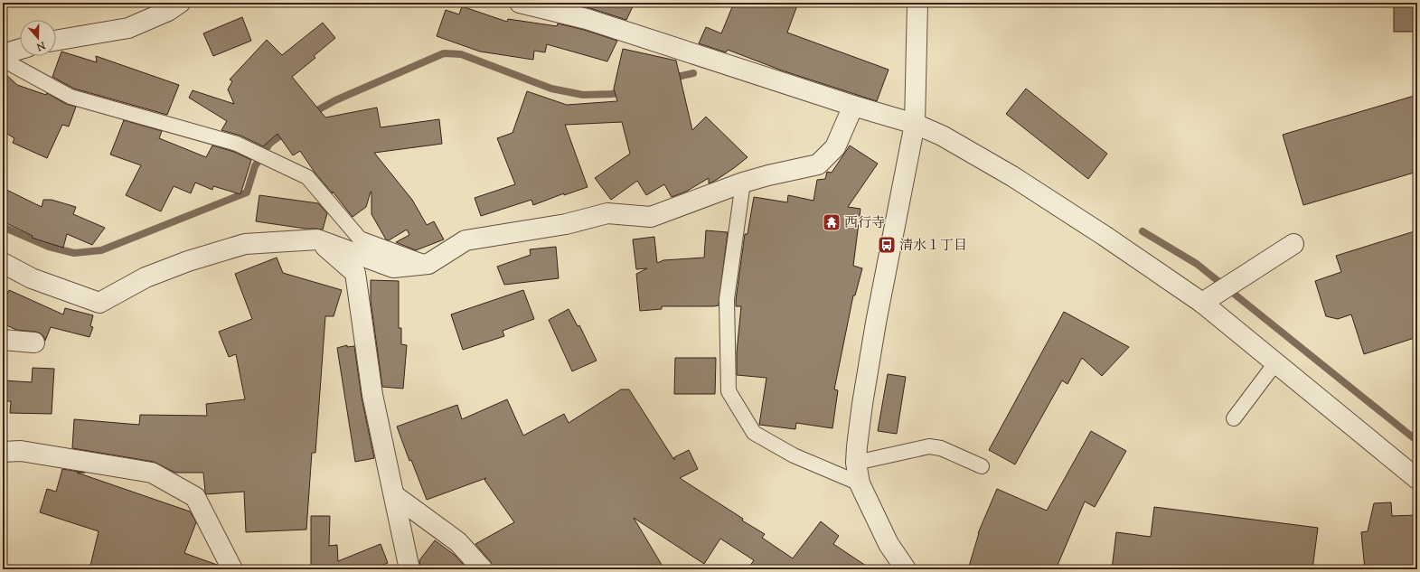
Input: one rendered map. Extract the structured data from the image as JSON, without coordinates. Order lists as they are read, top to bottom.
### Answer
{
  "places": {
    "temple": ["西行寺"],
    "bus stop": ["清水１丁目"]
  },
  "north": "bottom"
}
